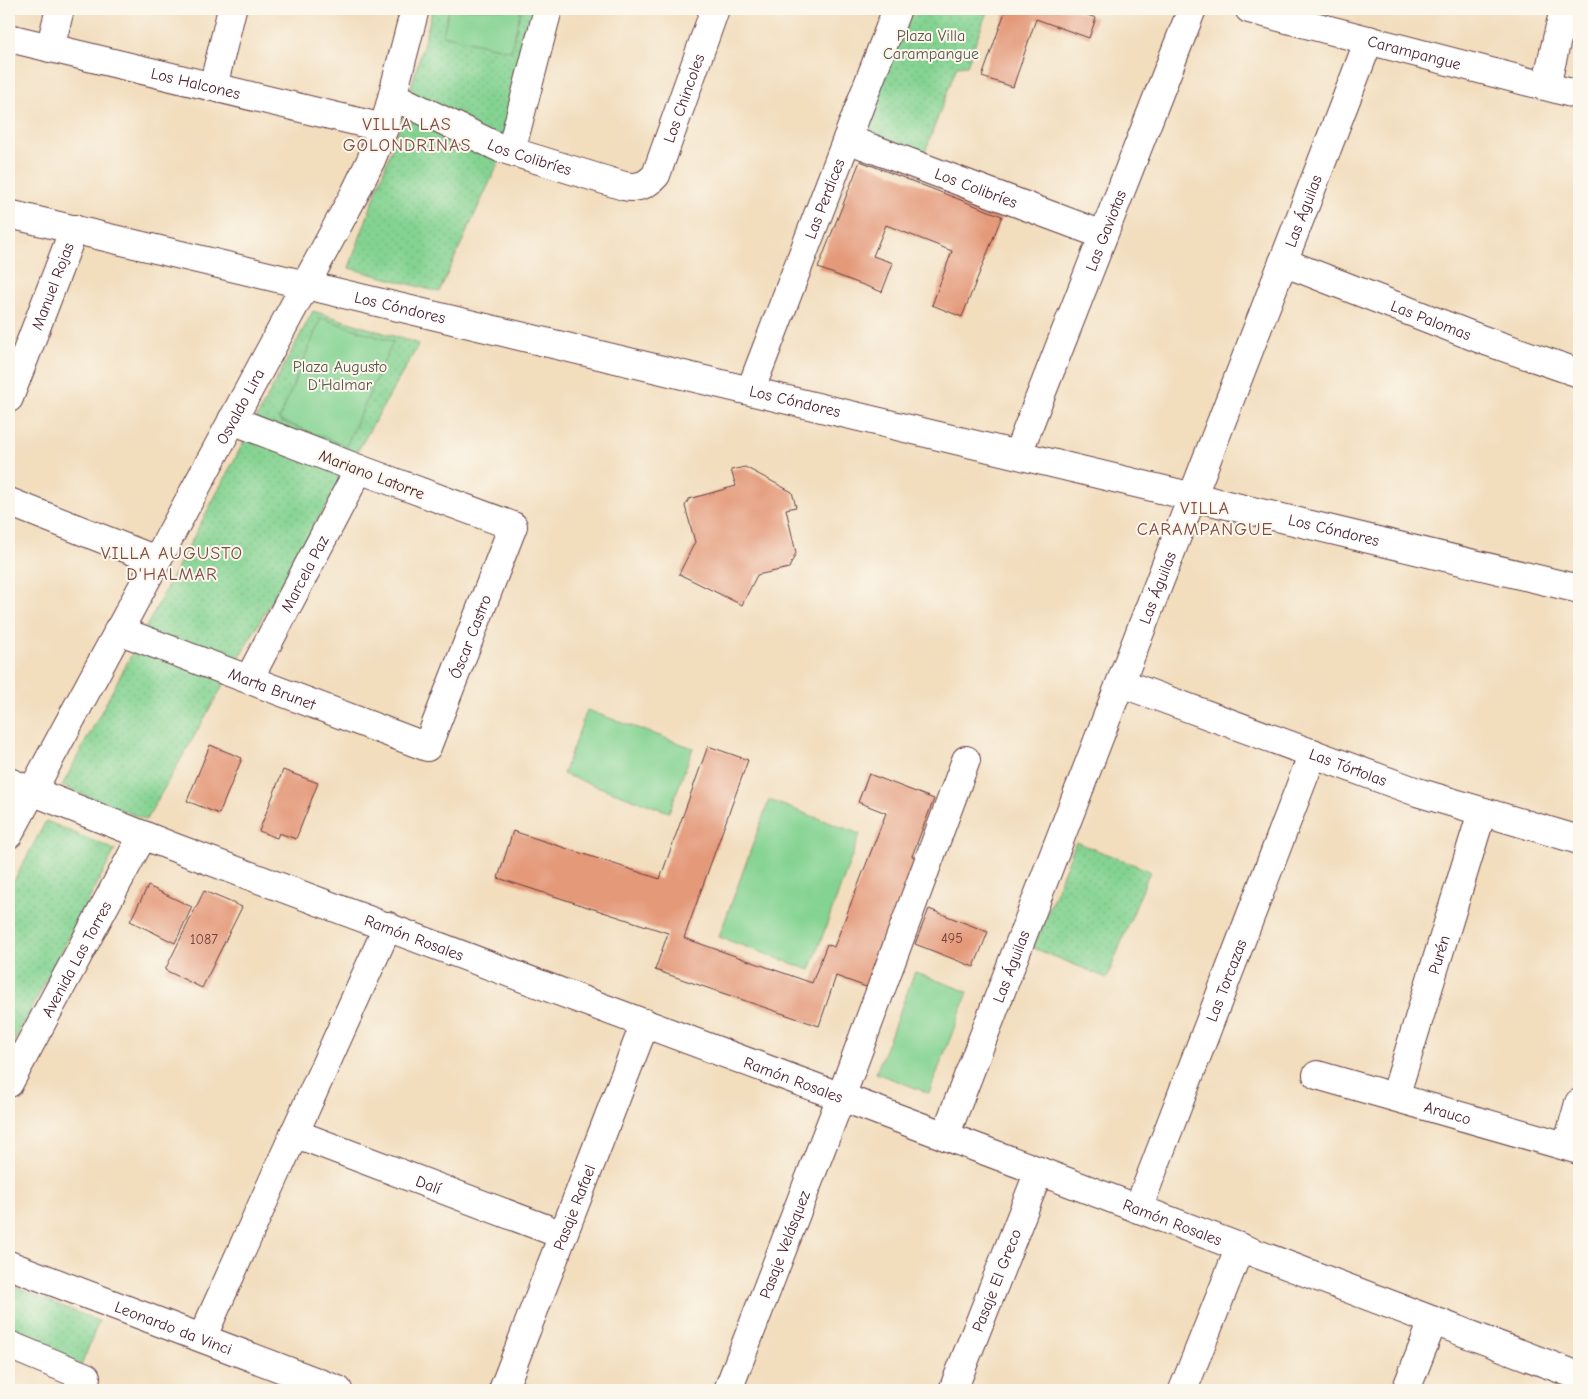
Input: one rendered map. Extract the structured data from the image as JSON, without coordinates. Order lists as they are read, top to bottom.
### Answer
{
  "streets": {
    "street": [
      "Carampangue",
      "Los Halcones",
      "Los Chincoles",
      "Los Colibríes",
      "Las Perdices",
      "Las Águilas",
      "Las Gaviotas",
      "Manuel Rojas",
      "Los Cóndores",
      "Las Palomas",
      "Osvaldo Lira",
      "Mariano Latorre",
      "Marcela Paz",
      "Óscar Castro",
      "Marta Brunet",
      "Las Tórtolas",
      "Ramón Rosales",
      "Purén",
      "Avenida Las Torres",
      "Las Torcazas",
      "Arauco",
      "Dalí",
      "Pasaje Rafael",
      "Pasaje Velásquez",
      "Pasaje El Greco",
      "Leonardo da Vinci"
    ]
  },
  "crossings": [
    ["Carampangue", "Las Águilas"],
    ["Los Halcones", "Osvaldo Lira"],
    ["Los Chincoles", "Los Colibríes"],
    ["Los Colibríes", "Las Perdices"],
    ["Los Colibríes", "Las Gaviotas"],
    ["Los Colibríes", "Osvaldo Lira"],
    ["Las Perdices", "Los Cóndores"],
    ["Las Águilas", "Los Cóndores"],
    ["Las Águilas", "Las Palomas"],
    ["Las Águilas", "Las Tórtolas"],
    ["Las Águilas", "Ramón Rosales"],
    ["Las Gaviotas", "Los Cóndores"],
    ["Manuel Rojas", "Los Cóndores"],
    ["Los Cóndores", "Osvaldo Lira"],
    ["Osvaldo Lira", "Mariano Latorre"],
    ["Osvaldo Lira", "Marta Brunet"],
    ["Osvaldo Lira", "Ramón Rosales"],
    ["Mariano Latorre", "Marcela Paz"],
    ["Mariano Latorre", "Óscar Castro"],
    ["Marcela Paz", "Marta Brunet"],
    ["Óscar Castro", "Marta Brunet"],
    ["Las Tórtolas", "Purén"],
    ["Las Tórtolas", "Las Torcazas"],
    ["Ramón Rosales", "Avenida Las Torres"],
    ["Ramón Rosales", "Las Torcazas"],
    ["Ramón Rosales", "Pasaje Rafael"],
    ["Ramón Rosales", "Pasaje Velásquez"],
    ["Ramón Rosales", "Pasaje El Greco"],
    ["Purén", "Arauco"],
    ["Dalí", "Pasaje Rafael"]
  ],
  "districts": ["VILLA LAS GOLONDRINAS", "VILLA CARAMPANGUE", "VILLA AUGUSTO D'HALMAR"],
  "parks": ["Plaza Villa Carampangue", "Plaza Augusto D'Halmar"],
  "house_numbers": ["495", "1087"]
}
